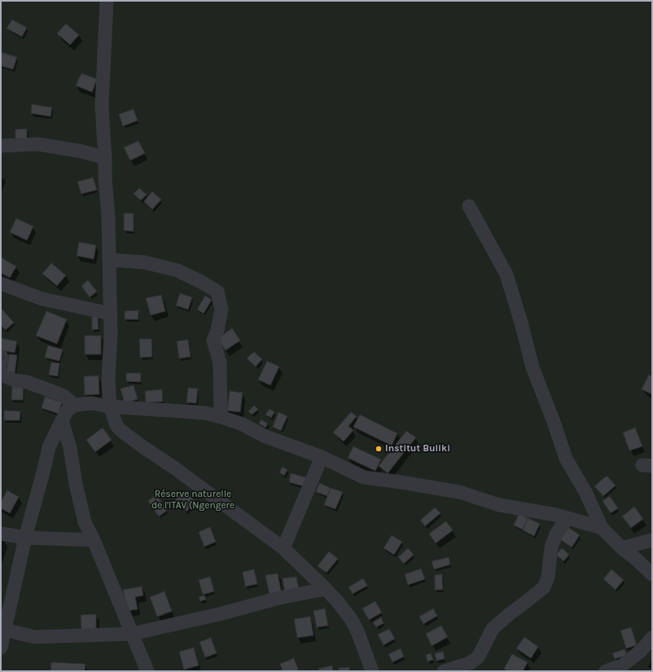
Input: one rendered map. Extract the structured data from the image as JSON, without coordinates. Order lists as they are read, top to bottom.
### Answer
{
  "parks": ["Réserve naturelle de l'ITAV (Ngengere"],
  "places": ["Institut Buliki"]
}
